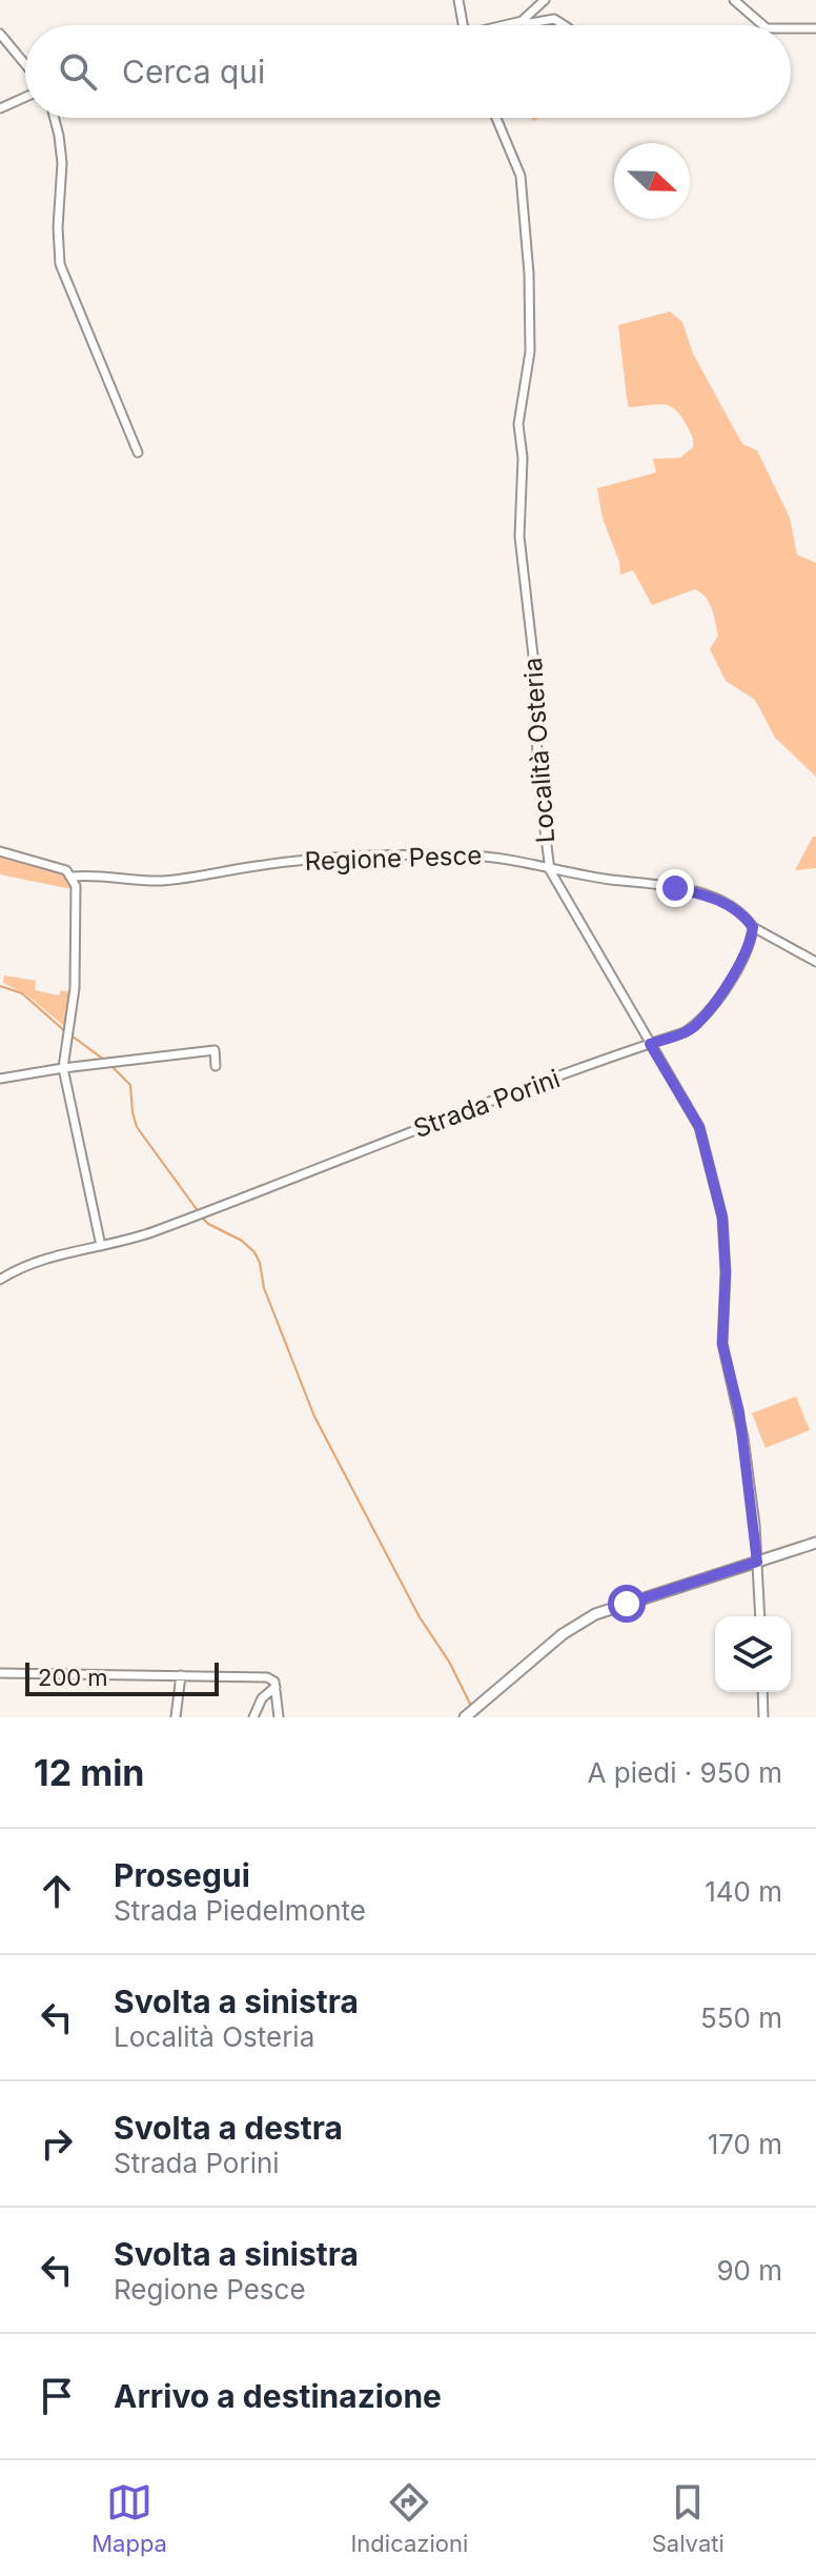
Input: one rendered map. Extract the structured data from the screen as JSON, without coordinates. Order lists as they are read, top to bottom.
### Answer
{
  "streets": {
    "street": ["Località Osteria", "Regione Pesce", "Strada Porini"]
  },
  "crossings": [
    ["Località Osteria", "Regione Pesce"],
    ["Località Osteria", "Strada Porini"],
    ["Regione Pesce", "Strada Porini"]
  ],
  "scale_bar": "200 m",
  "north": "right",
  "page": {
    "search": "Cerca qui",
    "scale": "200 m",
    "heading": ["12 min", "A piedi · 950 m"],
    "list": [
      ["Prosegui", "Strada Piedelmonte", "140 m"],
      ["Svolta a sinistra", "Località Osteria", "550 m"],
      ["Svolta a destra", "Strada Porini", "170 m"],
      ["Svolta a sinistra", "Regione Pesce", "90 m"],
      "Arrivo a destinazione"
    ],
    "nav": ["Mappa", "Indicazioni", "Salvati"]
  }
}
